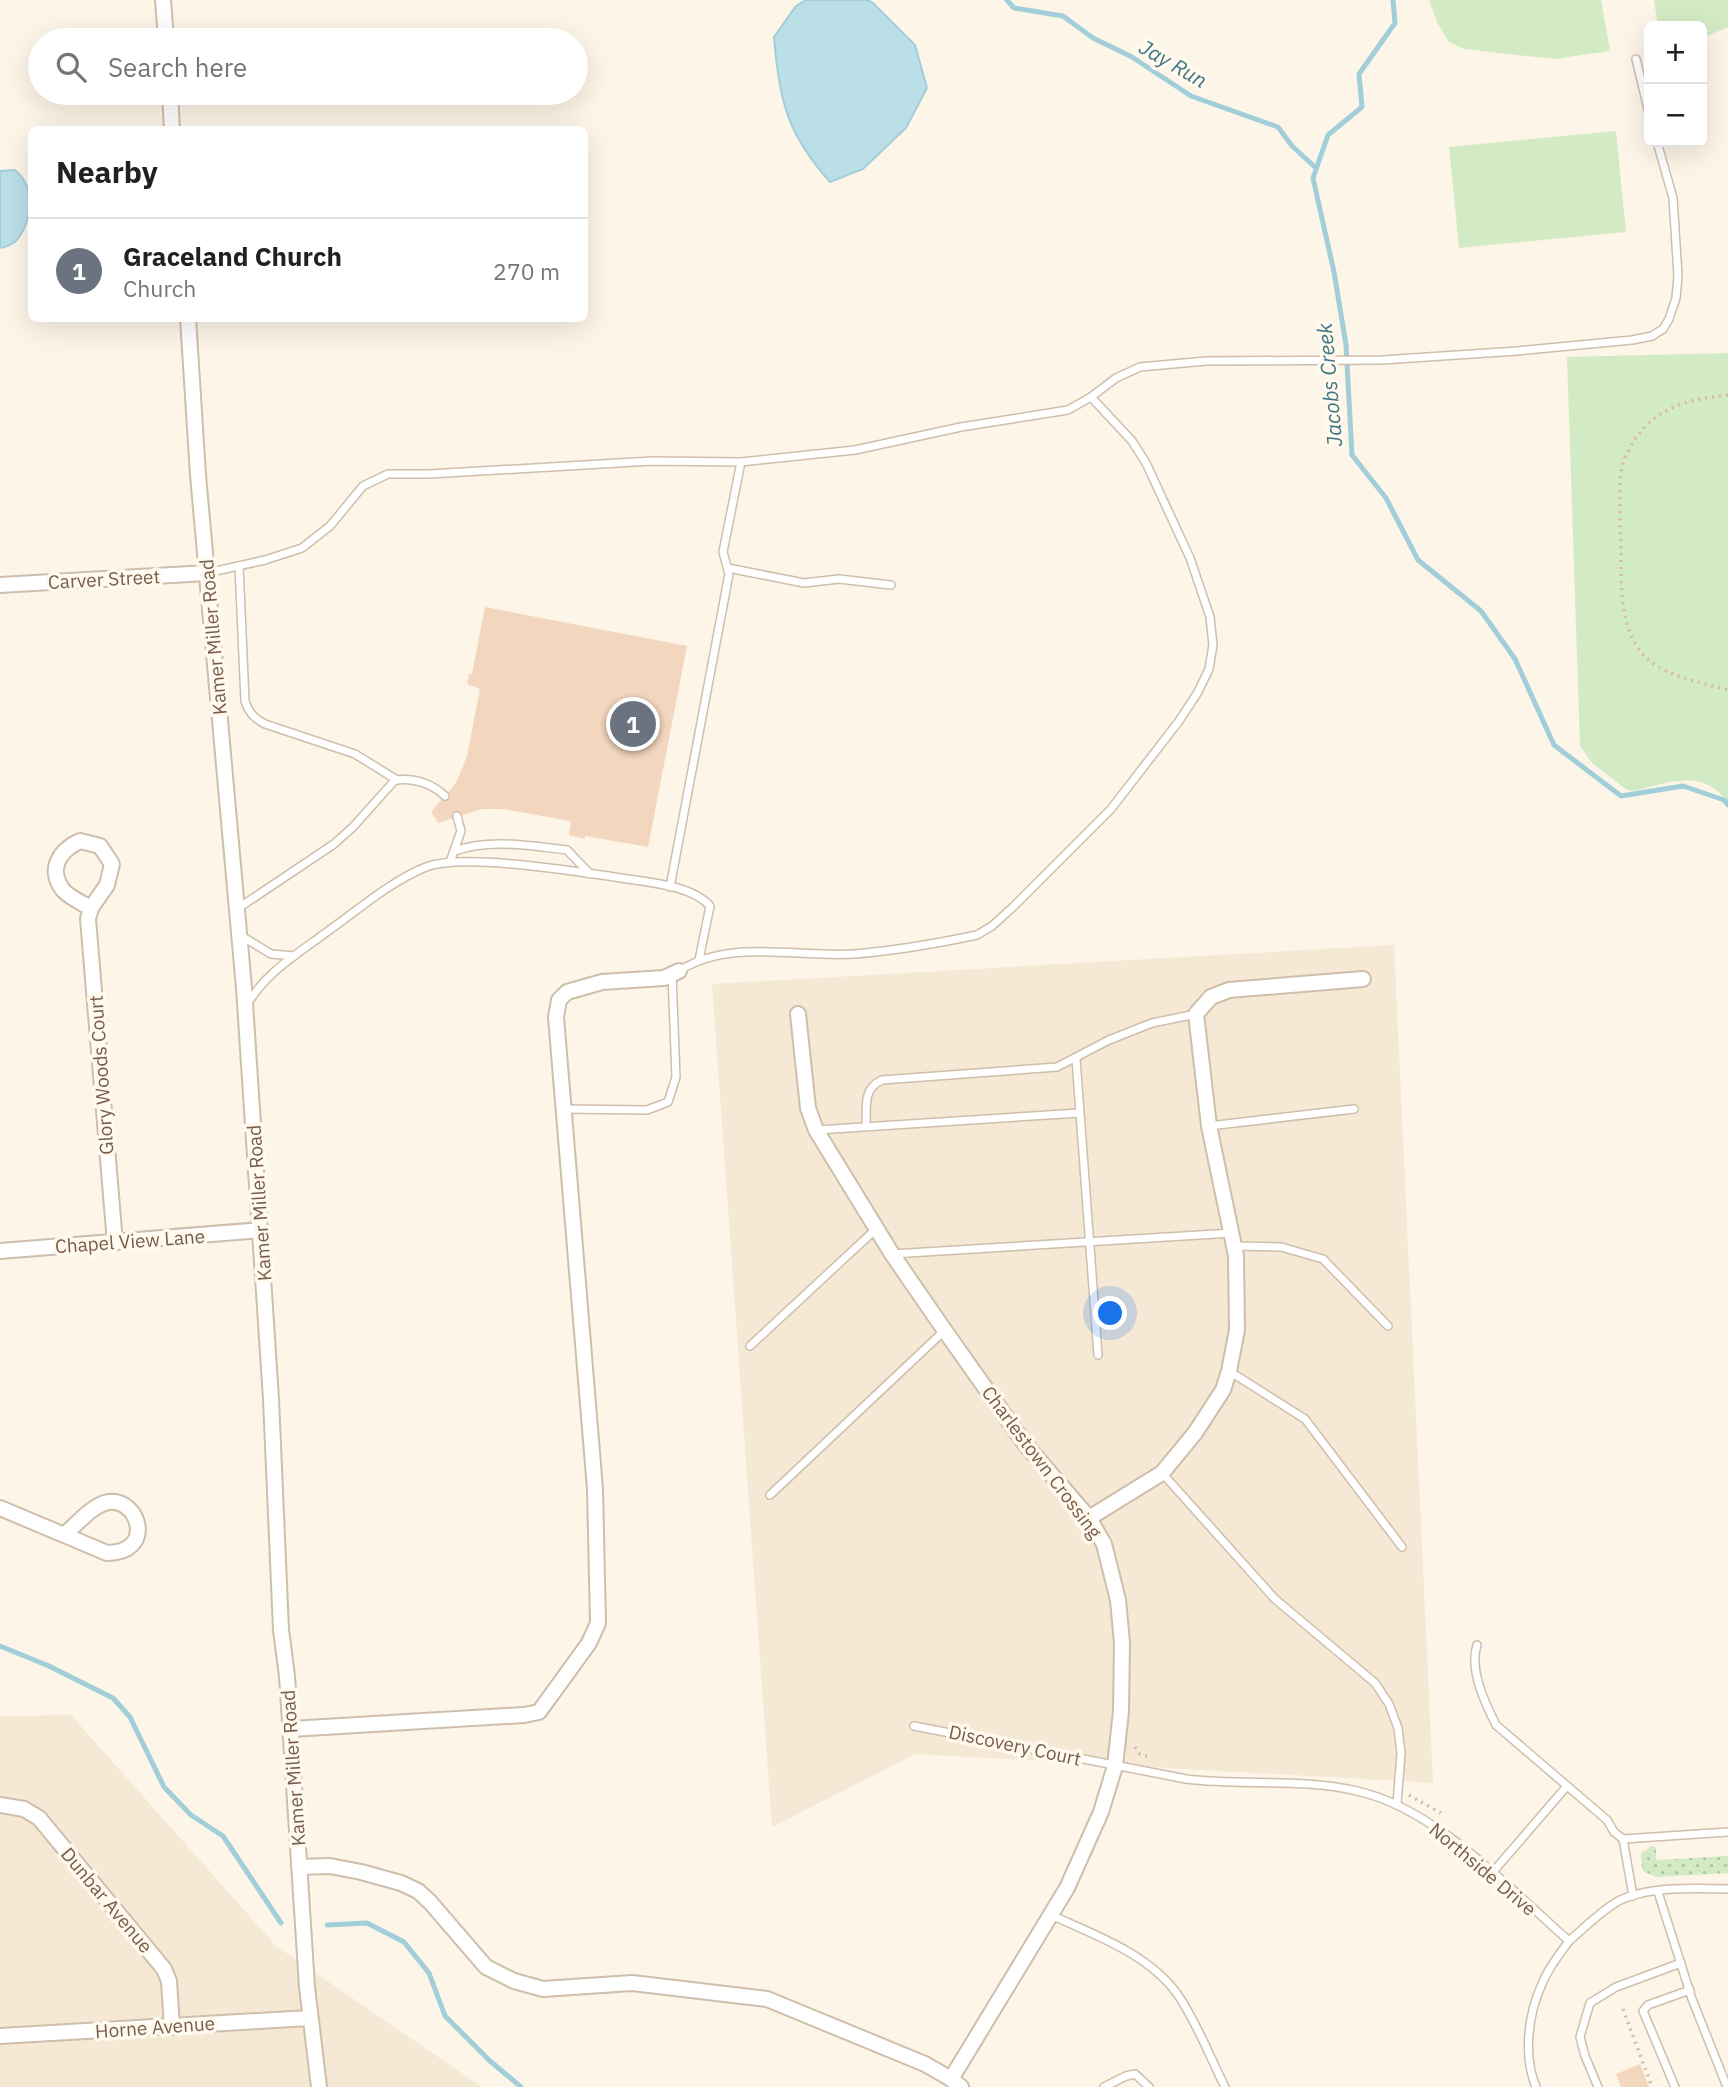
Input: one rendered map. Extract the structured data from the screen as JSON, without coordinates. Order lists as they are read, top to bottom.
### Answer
{
  "streets": {
    "street": [
      "Carver Street",
      "Kamer Miller Road",
      "Glory Woods Court",
      "Chapel View Lane",
      "Charlestown Crossing",
      "Dunbar Avenue",
      "Horne Avenue"
    ],
    "lane": ["Discovery Court", "Northside Drive"]
  },
  "crossings": [
    ["Carver Street", "Kamer Miller Road"],
    ["Kamer Miller Road", "Chapel View Lane"],
    ["Kamer Miller Road", "Horne Avenue"],
    ["Glory Woods Court", "Chapel View Lane"],
    ["Charlestown Crossing", "Discovery Court"],
    ["Charlestown Crossing", "Northside Drive"],
    ["Discovery Court", "Northside Drive"],
    ["Dunbar Avenue", "Horne Avenue"]
  ],
  "water": ["Jay Run", "Jacobs Creek"],
  "page": {
    "map_buttons": ["+", "−"],
    "search": "Search here",
    "heading": "Nearby",
    "list": [
      {
        "mark": "1",
        "name": "Graceland Church",
        "note": "Church",
        "value": "270 m"
      }
    ],
    "pins": "1"
  }
}
